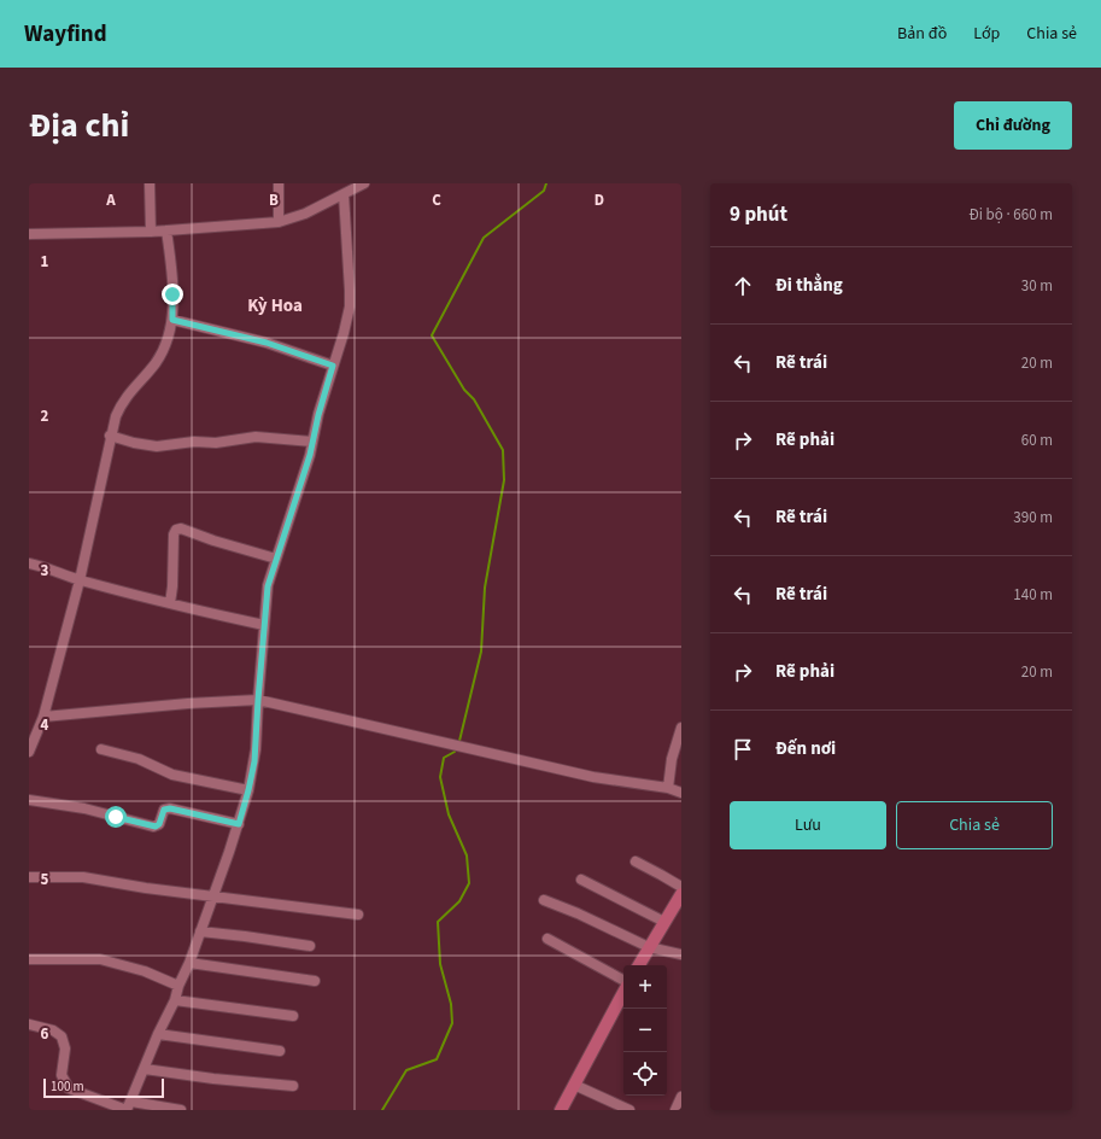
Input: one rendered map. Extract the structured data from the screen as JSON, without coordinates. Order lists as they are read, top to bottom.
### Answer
{
  "districts": ["Kỳ Hoa"],
  "scale_bar": "100 m",
  "page": {
    "header": "Wayfind",
    "nav": ["Bản đồ", "Lớp", "Chia sẻ"],
    "title": "Địa chỉ",
    "buttons": [
      "Chỉ đường",
      ["Lưu", "Chia sẻ"]
    ],
    "heading": ["9 phút", "Đi bộ · 660 m"],
    "list": [
      ["Đi thẳng", "30 m"],
      ["Rẽ trái", "20 m"],
      ["Rẽ phải", "60 m"],
      ["Rẽ trái", "390 m"],
      ["Rẽ trái", "140 m"],
      ["Rẽ phải", "20 m"],
      "Đến nơi"
    ],
    "map_buttons": ["+", "−"],
    "scale": "100 m"
  },
  "grid": {
    "columns": [
      "A",
      "B",
      "C",
      "D"
    ],
    "rows": [
      "1",
      "2",
      "3",
      "4",
      "5",
      "6"
    ]
  }
}
